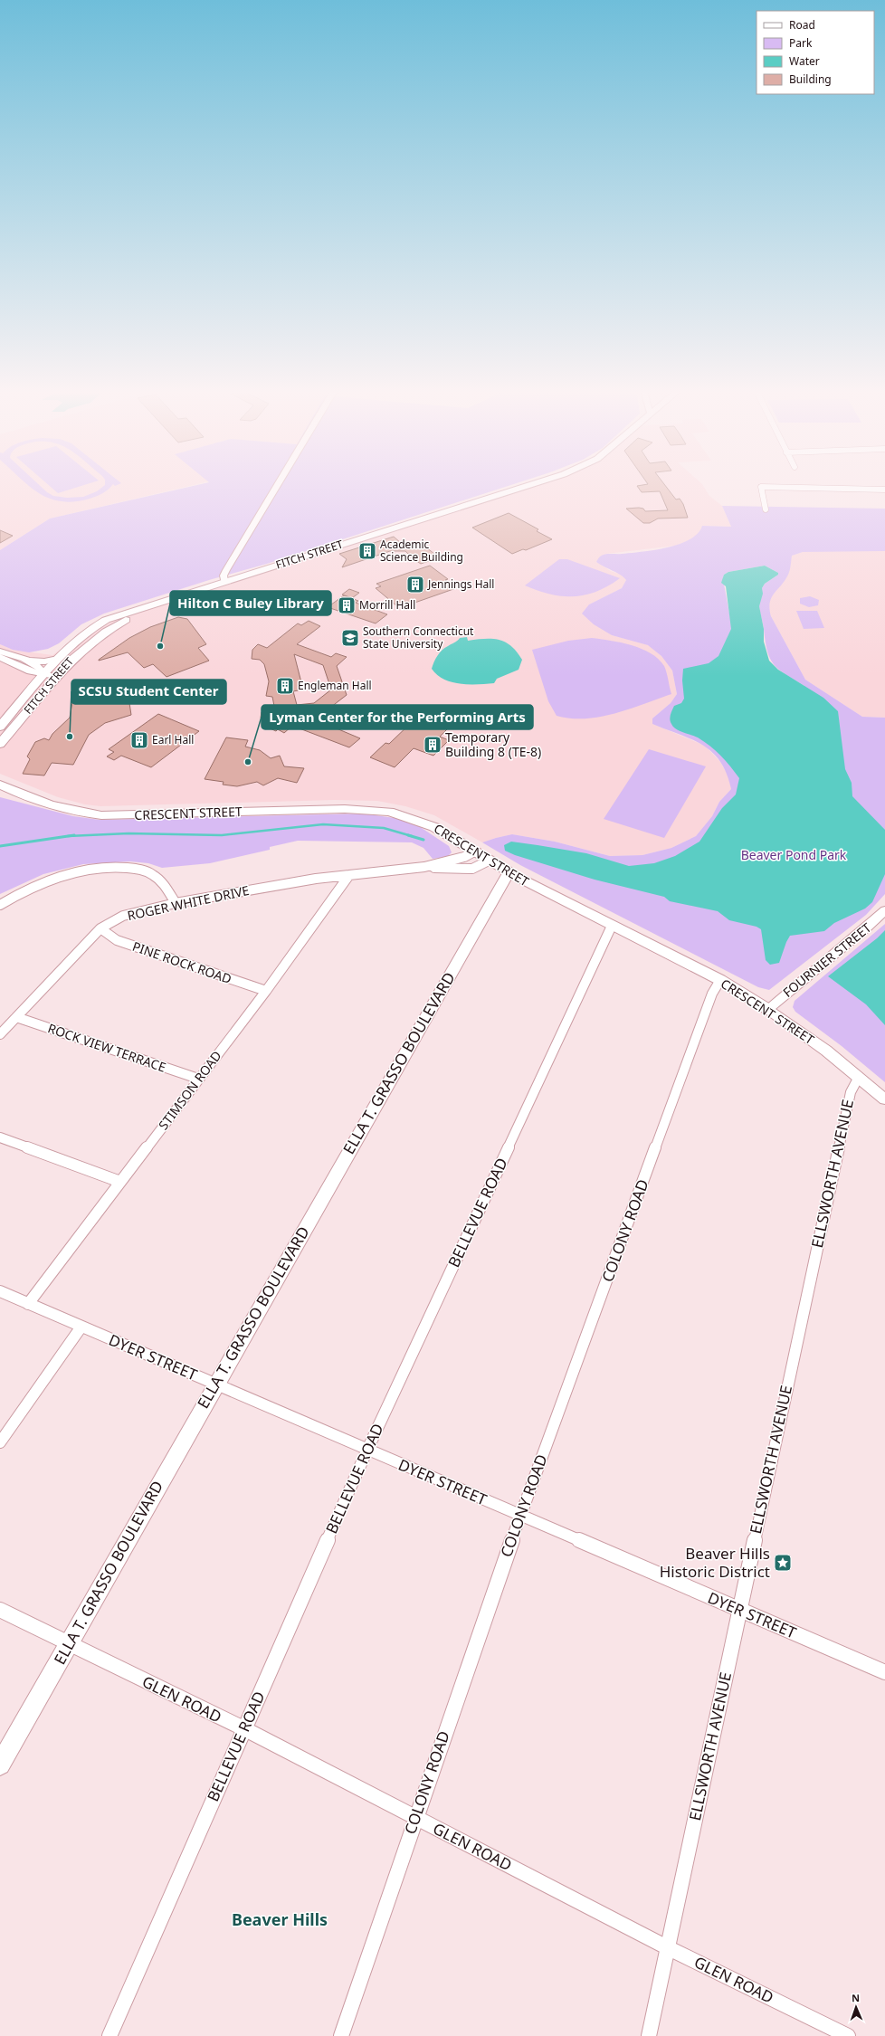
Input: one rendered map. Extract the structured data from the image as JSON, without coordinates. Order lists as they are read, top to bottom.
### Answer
{
  "streets": {
    "main road": ["FITCH STREET", "CRESCENT STREET", "ELLA T. GRASSO BOULEVARD"],
    "street": [
      "ROGER WHITE DRIVE",
      "FOURNIER STREET",
      "PINE ROCK ROAD",
      "ROCK VIEW TERRACE",
      "STIMSON ROAD",
      "ELLSWORTH AVENUE",
      "BELLEVUE ROAD",
      "COLONY ROAD",
      "DYER STREET",
      "GLEN ROAD"
    ]
  },
  "crossings": [
    ["CRESCENT STREET", "ROGER WHITE DRIVE"],
    ["CRESCENT STREET", "FOURNIER STREET"],
    ["CRESCENT STREET", "ELLA T. GRASSO BOULEVARD"],
    ["CRESCENT STREET", "ELLSWORTH AVENUE"],
    ["CRESCENT STREET", "BELLEVUE ROAD"],
    ["CRESCENT STREET", "COLONY ROAD"],
    ["ROGER WHITE DRIVE", "PINE ROCK ROAD"],
    ["ROGER WHITE DRIVE", "ROCK VIEW TERRACE"],
    ["ROGER WHITE DRIVE", "STIMSON ROAD"],
    ["PINE ROCK ROAD", "STIMSON ROAD"],
    ["ROCK VIEW TERRACE", "STIMSON ROAD"],
    ["ELLA T. GRASSO BOULEVARD", "DYER STREET"],
    ["ELLA T. GRASSO BOULEVARD", "GLEN ROAD"],
    ["STIMSON ROAD", "DYER STREET"],
    ["ELLSWORTH AVENUE", "DYER STREET"],
    ["ELLSWORTH AVENUE", "GLEN ROAD"],
    ["BELLEVUE ROAD", "DYER STREET"],
    ["BELLEVUE ROAD", "GLEN ROAD"],
    ["COLONY ROAD", "DYER STREET"],
    ["COLONY ROAD", "GLEN ROAD"]
  ],
  "districts": ["Beaver Hills"],
  "parks": ["Beaver Pond Park"],
  "places": {
    "building": [
      "Academic Science Building",
      "Jennings Hall",
      "Morrill Hall",
      "Engleman Hall",
      "Earl Hall",
      "Temporary Building 8 (TE-8)"
    ],
    "school or university": ["Southern Connecticut State University"],
    "other": ["Hilton C Buley Library", "SCSU Student Center", "Lyman Center for the Performing Arts"],
    "place": ["Beaver Hills Historic District"]
  },
  "legend": [
    "Road",
    "Park",
    "Water",
    "Building"
  ],
  "north": "top"
}
